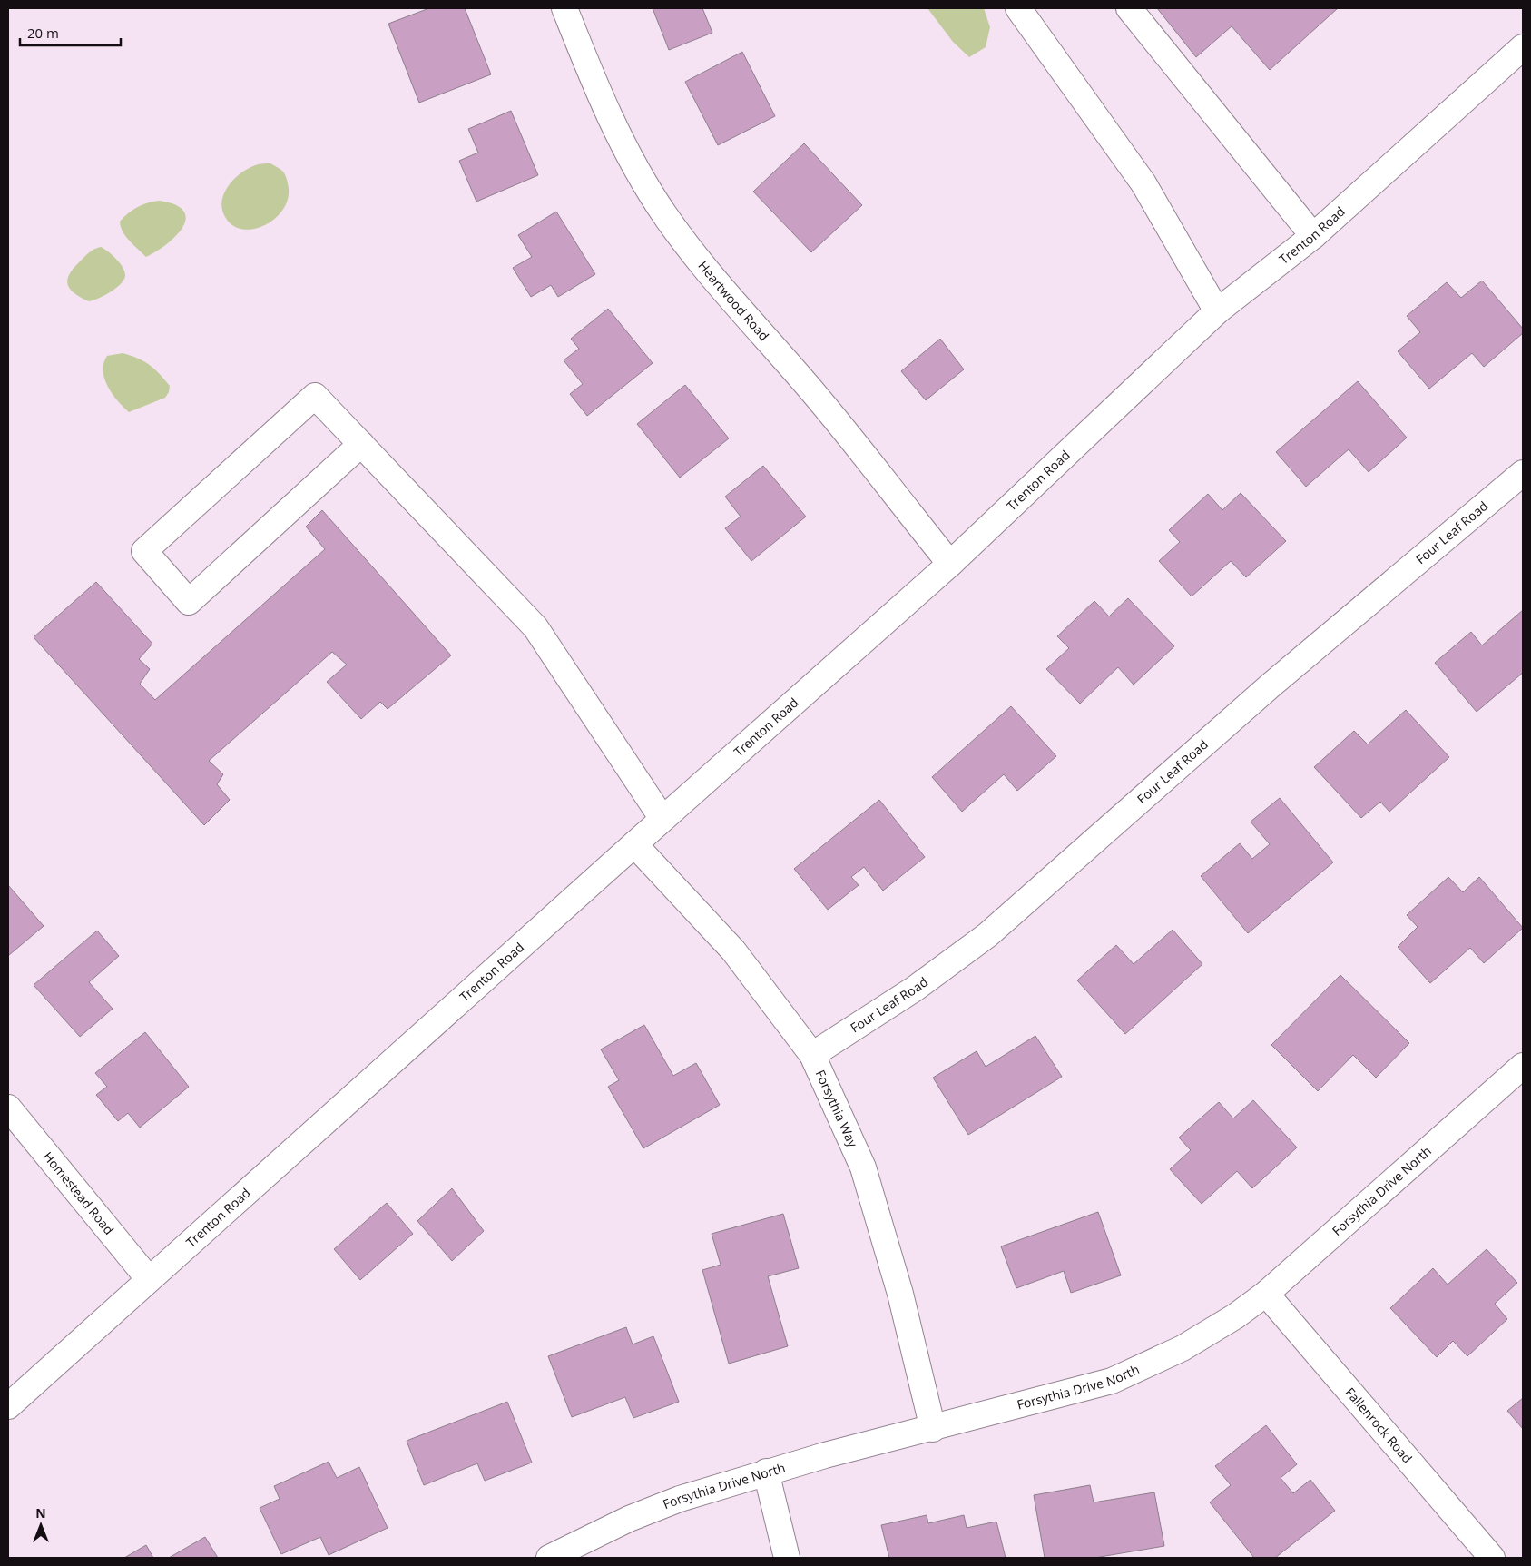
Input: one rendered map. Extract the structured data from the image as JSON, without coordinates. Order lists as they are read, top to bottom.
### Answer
{
  "streets": {
    "street": [
      "Trenton Road",
      "Heartwood Road",
      "Four Leaf Road",
      "Forsythia Way",
      "Forsythia Drive North",
      "Homestead Road",
      "Fallenrock Road"
    ]
  },
  "crossings": [
    ["Trenton Road", "Heartwood Road"],
    ["Trenton Road", "Forsythia Way"],
    ["Trenton Road", "Homestead Road"],
    ["Four Leaf Road", "Forsythia Way"],
    ["Forsythia Way", "Forsythia Drive North"],
    ["Forsythia Drive North", "Fallenrock Road"]
  ],
  "scale_bar": "20 m",
  "north": "top"
}
